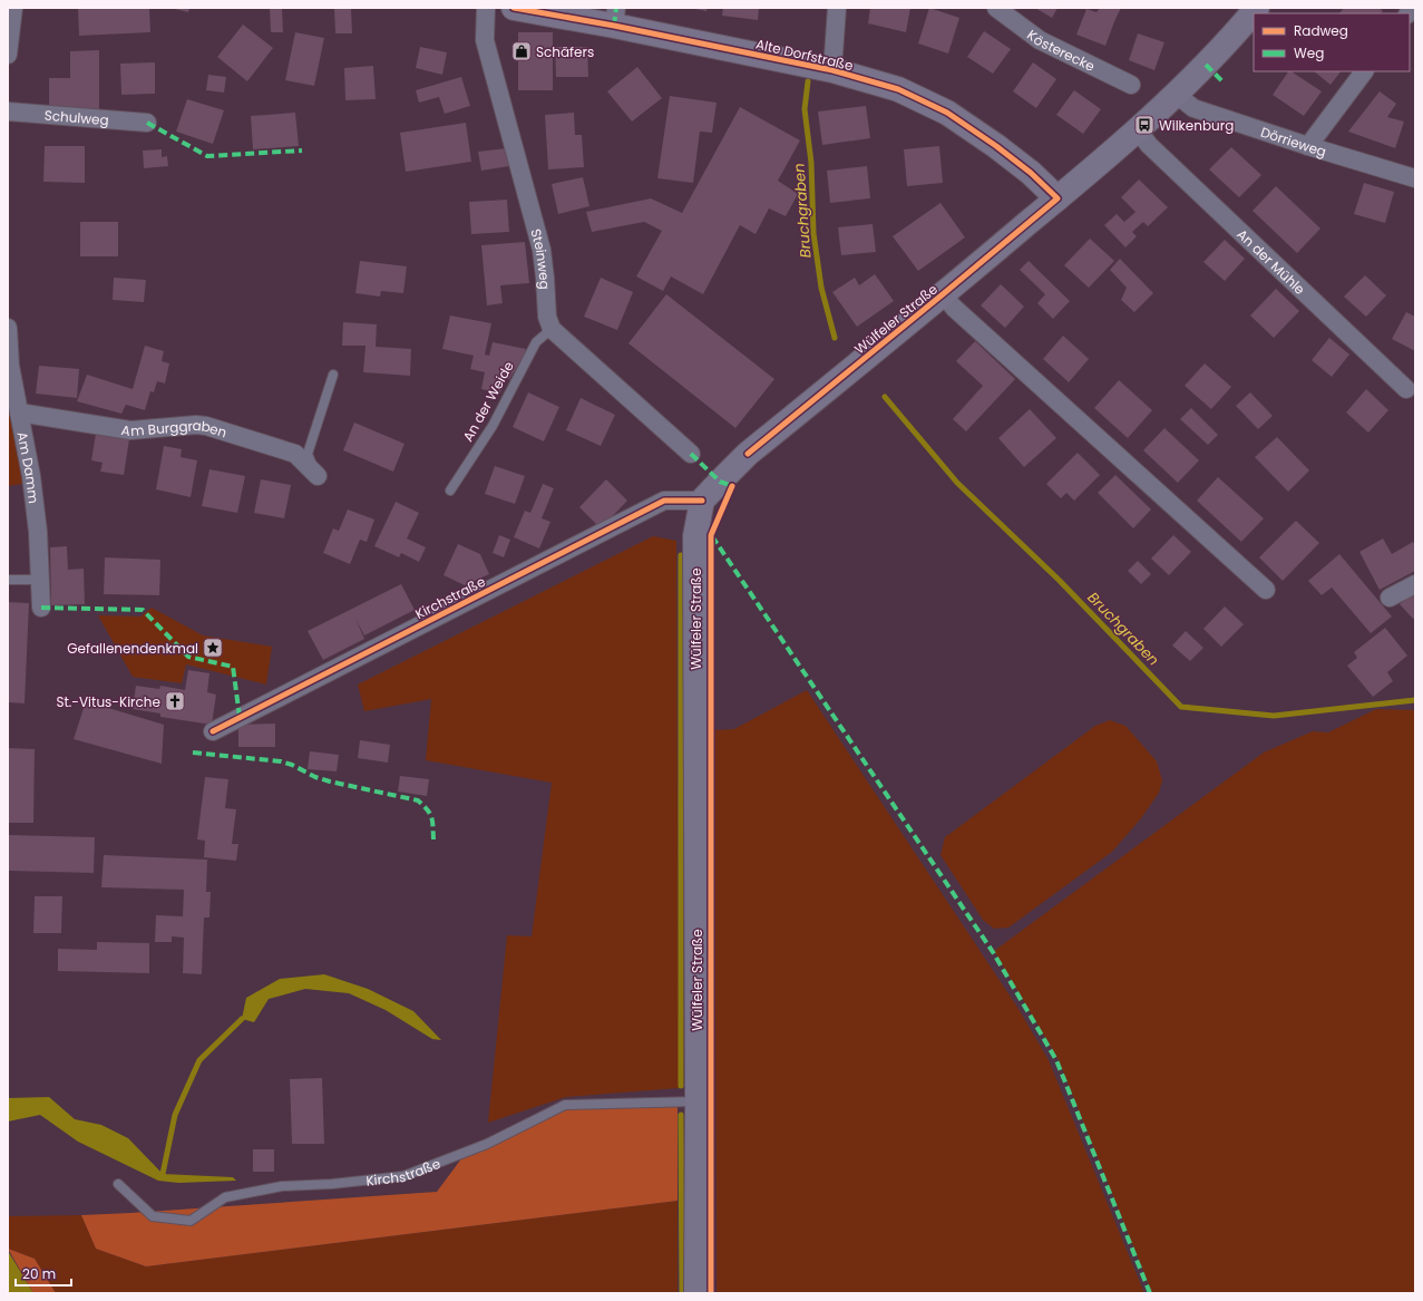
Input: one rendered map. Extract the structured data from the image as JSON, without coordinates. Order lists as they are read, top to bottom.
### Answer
{
  "streets": {
    "main road": ["Alte Dorfstraße", "Wülfeler Straße"],
    "street": [
      "Kösterecke",
      "Schulweg",
      "Dörrieweg",
      "Steinweg",
      "An der Mühle",
      "Am Burggraben",
      "Am Damm",
      "Kirchstraße"
    ],
    "lane": ["An der Weide"]
  },
  "crossings": [
    ["Alte Dorfstraße", "Wülfeler Straße"],
    ["Dörrieweg", "Wülfeler Straße"],
    ["Steinweg", "An der Weide"],
    ["An der Mühle", "Wülfeler Straße"],
    ["Wülfeler Straße", "Kirchstraße"],
    ["Am Burggraben", "Am Damm"]
  ],
  "water": ["Bruchgraben"],
  "places": {
    "shop": ["Schäfers"],
    "bus stop": ["Wilkenburg"],
    "place": ["Gefallenendenkmal"],
    "church": ["St.-Vitus-Kirche"]
  },
  "legend": ["Radweg", "Weg"],
  "scale_bar": "20 m"
}
